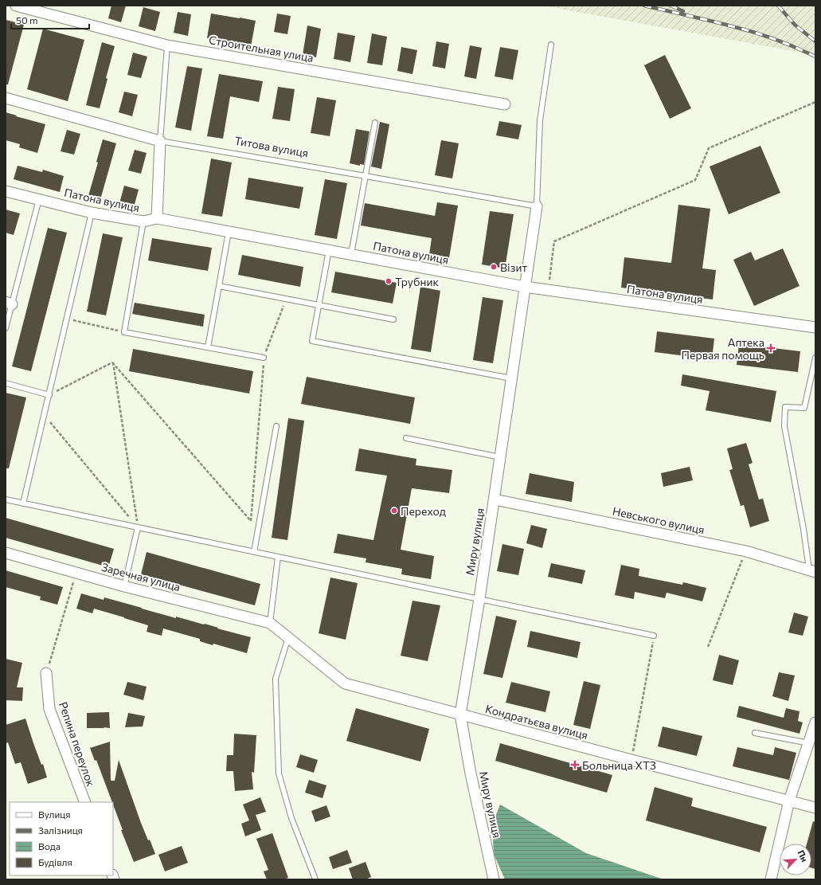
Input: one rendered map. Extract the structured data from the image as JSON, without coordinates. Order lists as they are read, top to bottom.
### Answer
{
  "streets": {
    "street": [
      "Строительная улица",
      "Титова вулиця",
      "Патона вулиця",
      "Невського вулиця",
      "Миру вулиця",
      "Заречная улица",
      "Кондратьєва вулиця",
      "Репина переулок"
    ]
  },
  "crossings": [
    ["Титова вулиця", "Миру вулиця"],
    ["Патона вулиця", "Миру вулиця"],
    ["Невського вулиця", "Миру вулиця"],
    ["Миру вулиця", "Кондратьєва вулиця"],
    ["Заречная улица", "Кондратьєва вулиця"]
  ],
  "places": {
    "other": ["Візит", "Трубник", "Переход"],
    "health": ["Аптека Первая помощь", "Больница ХТЗ"]
  },
  "legend": [
    "Вулиця",
    "Залізниця",
    "Вода",
    "Будівля"
  ],
  "scale_bar": "50 m",
  "north": "top right"
}
